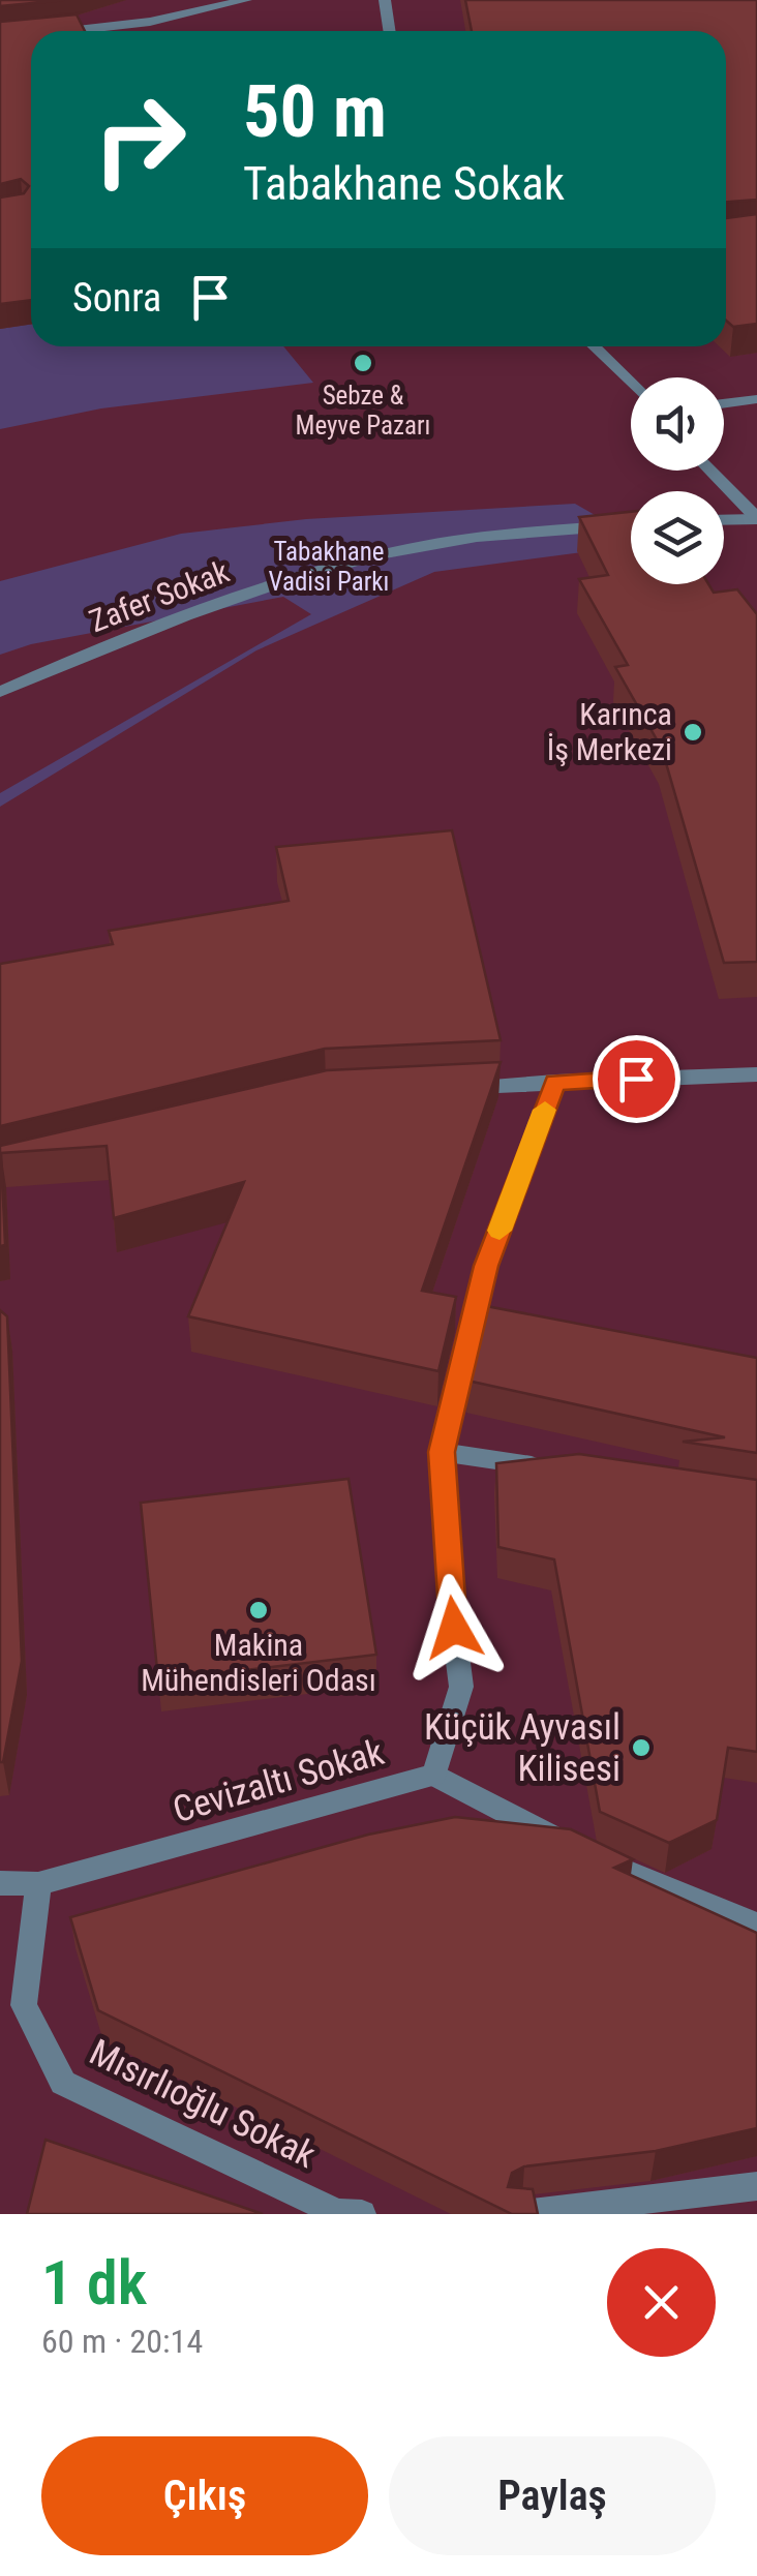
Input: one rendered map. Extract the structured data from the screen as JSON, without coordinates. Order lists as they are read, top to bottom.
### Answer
{
  "streets": {
    "street": ["Zafer Sokak", "Cevizaltı Sokak", "Mısırlıoğlu Sokak"]
  },
  "crossings": [
    ["Cevizaltı Sokak", "Mısırlıoğlu Sokak"]
  ],
  "parks": ["Tabakhane Vadisi Parkı"],
  "places": [
    "Sebze & Meyve Pazarı",
    "Karınca İş Merkezi",
    "Makina Mühendisleri Odası",
    "Küçük Ayvasıl Kilisesi"
  ],
  "page": {
    "turn": ["50 m", "Tabakhane Sokak"],
    "then": "Sonra",
    "heading": ["1 dk", "60 m · 20:14"],
    "buttons": ["Çıkış", "Paylaş"]
  }
}
